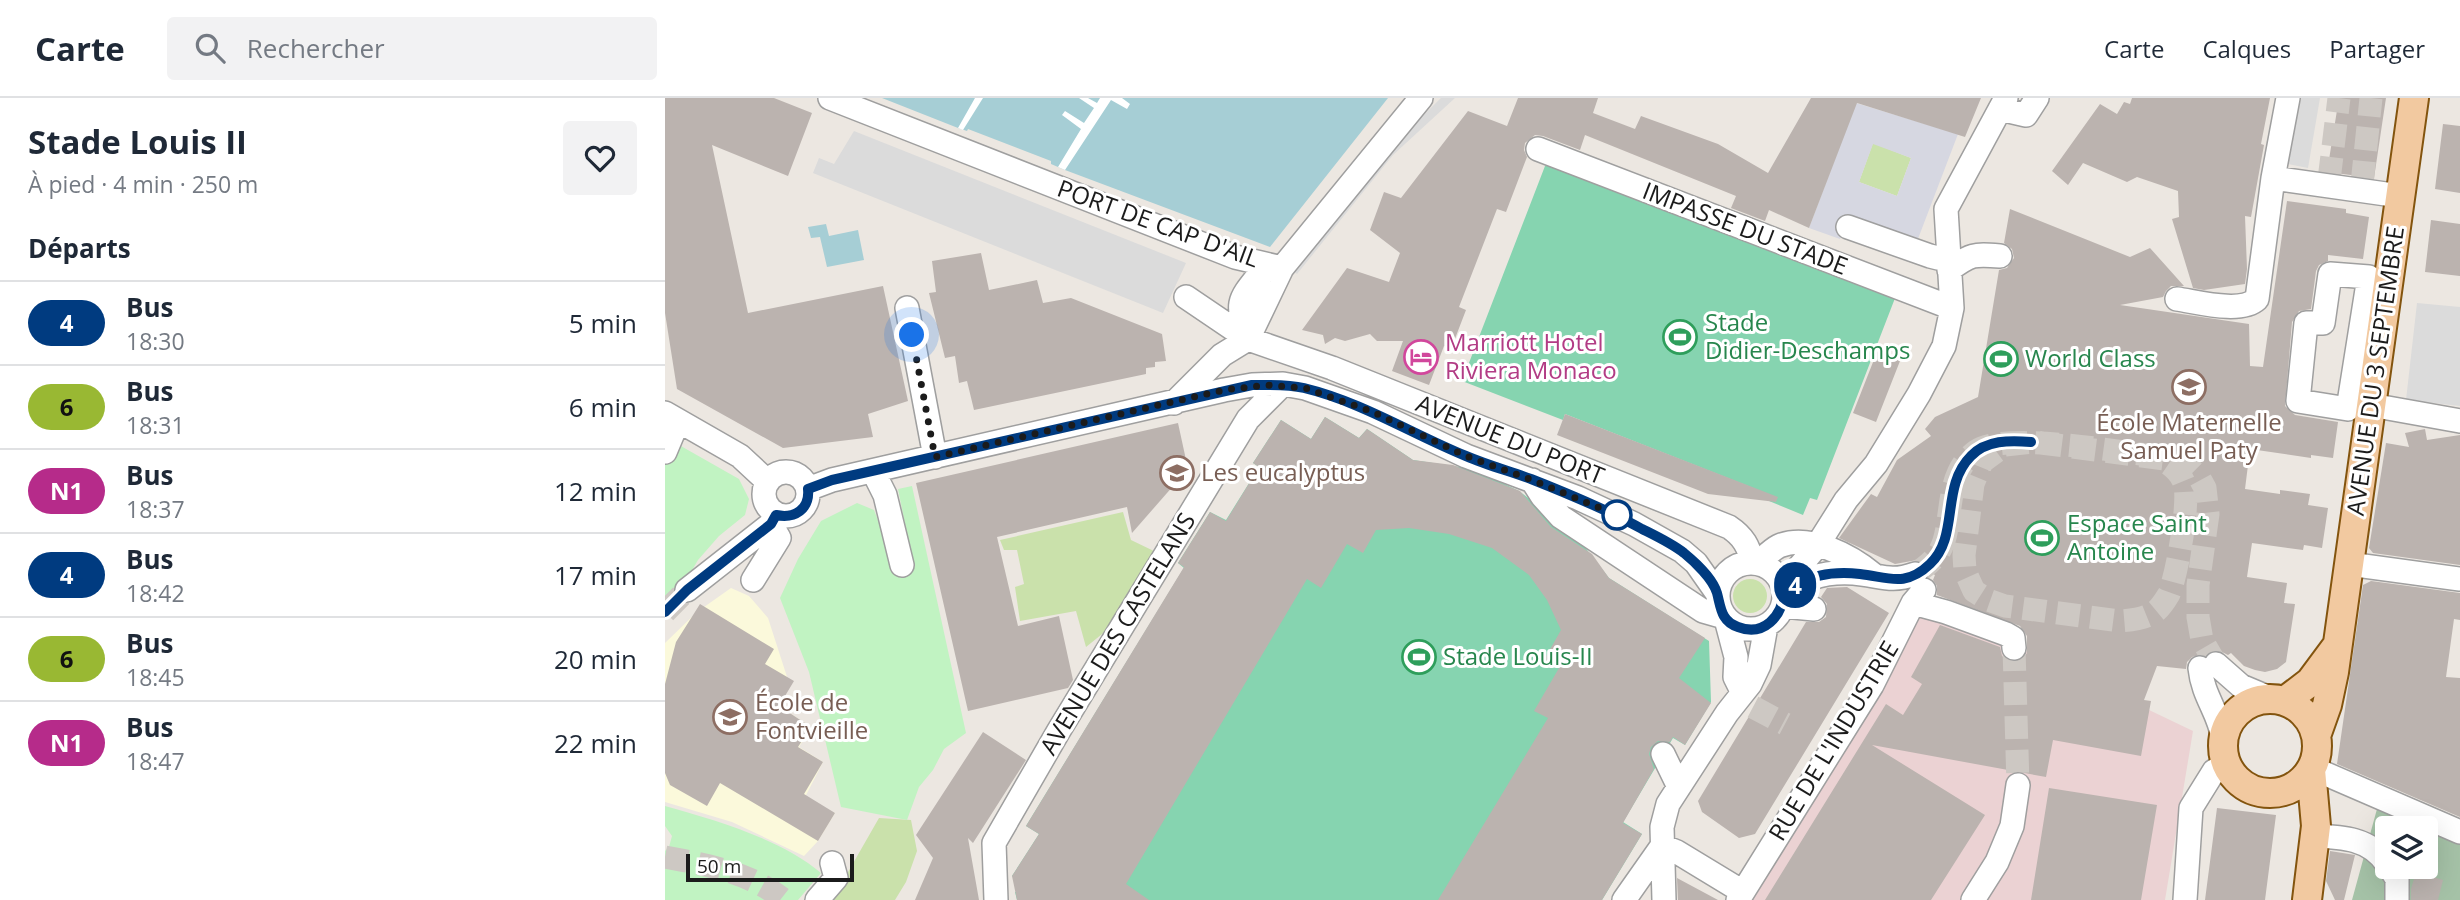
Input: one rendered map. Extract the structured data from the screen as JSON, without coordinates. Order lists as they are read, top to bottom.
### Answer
{
  "streets": {
    "main road": ["AVENUE DU 3 SEPTEMBRE"],
    "street": [
      "PORT DE CAP D'AIL",
      "IMPASSE DU STADE",
      "AVENUE DU PORT",
      "AVENUE DES CASTELANS",
      "RUE DE L'INDUSTRIE"
    ]
  },
  "places": {
    "sports": [
      "Stade Didier-Deschamps",
      "World Class",
      "Espace Saint Antoine",
      "Stade Louis-II"
    ],
    "hotel": ["Marriott Hotel Riviera Monaco"],
    "school or university": ["École Maternelle Samuel Paty", "Les eucalyptus", "École de Fontvieille"]
  },
  "lines": ["bus line 4"],
  "scale_bar": "50 m",
  "page": {
    "header": "Carte",
    "search": "Rechercher",
    "nav": ["Carte", "Calques", "Partager"],
    "heading": [
      ["Stade Louis II", "À pied · 4 min · 250 m"],
      "Départs"
    ],
    "on_map": "4",
    "list": [
      {
        "mark": "4",
        "name": "Bus",
        "note": "18:30",
        "value": "5 min"
      },
      {
        "mark": "6",
        "name": "Bus",
        "note": "18:31",
        "value": "6 min"
      },
      {
        "mark": "N1",
        "name": "Bus",
        "note": "18:37",
        "value": "12 min"
      },
      {
        "mark": "4",
        "name": "Bus",
        "note": "18:42",
        "value": "17 min"
      },
      {
        "mark": "6",
        "name": "Bus",
        "note": "18:45",
        "value": "20 min"
      },
      {
        "mark": "N1",
        "name": "Bus",
        "note": "18:47",
        "value": "22 min"
      }
    ],
    "scale": "50 m"
  }
}
